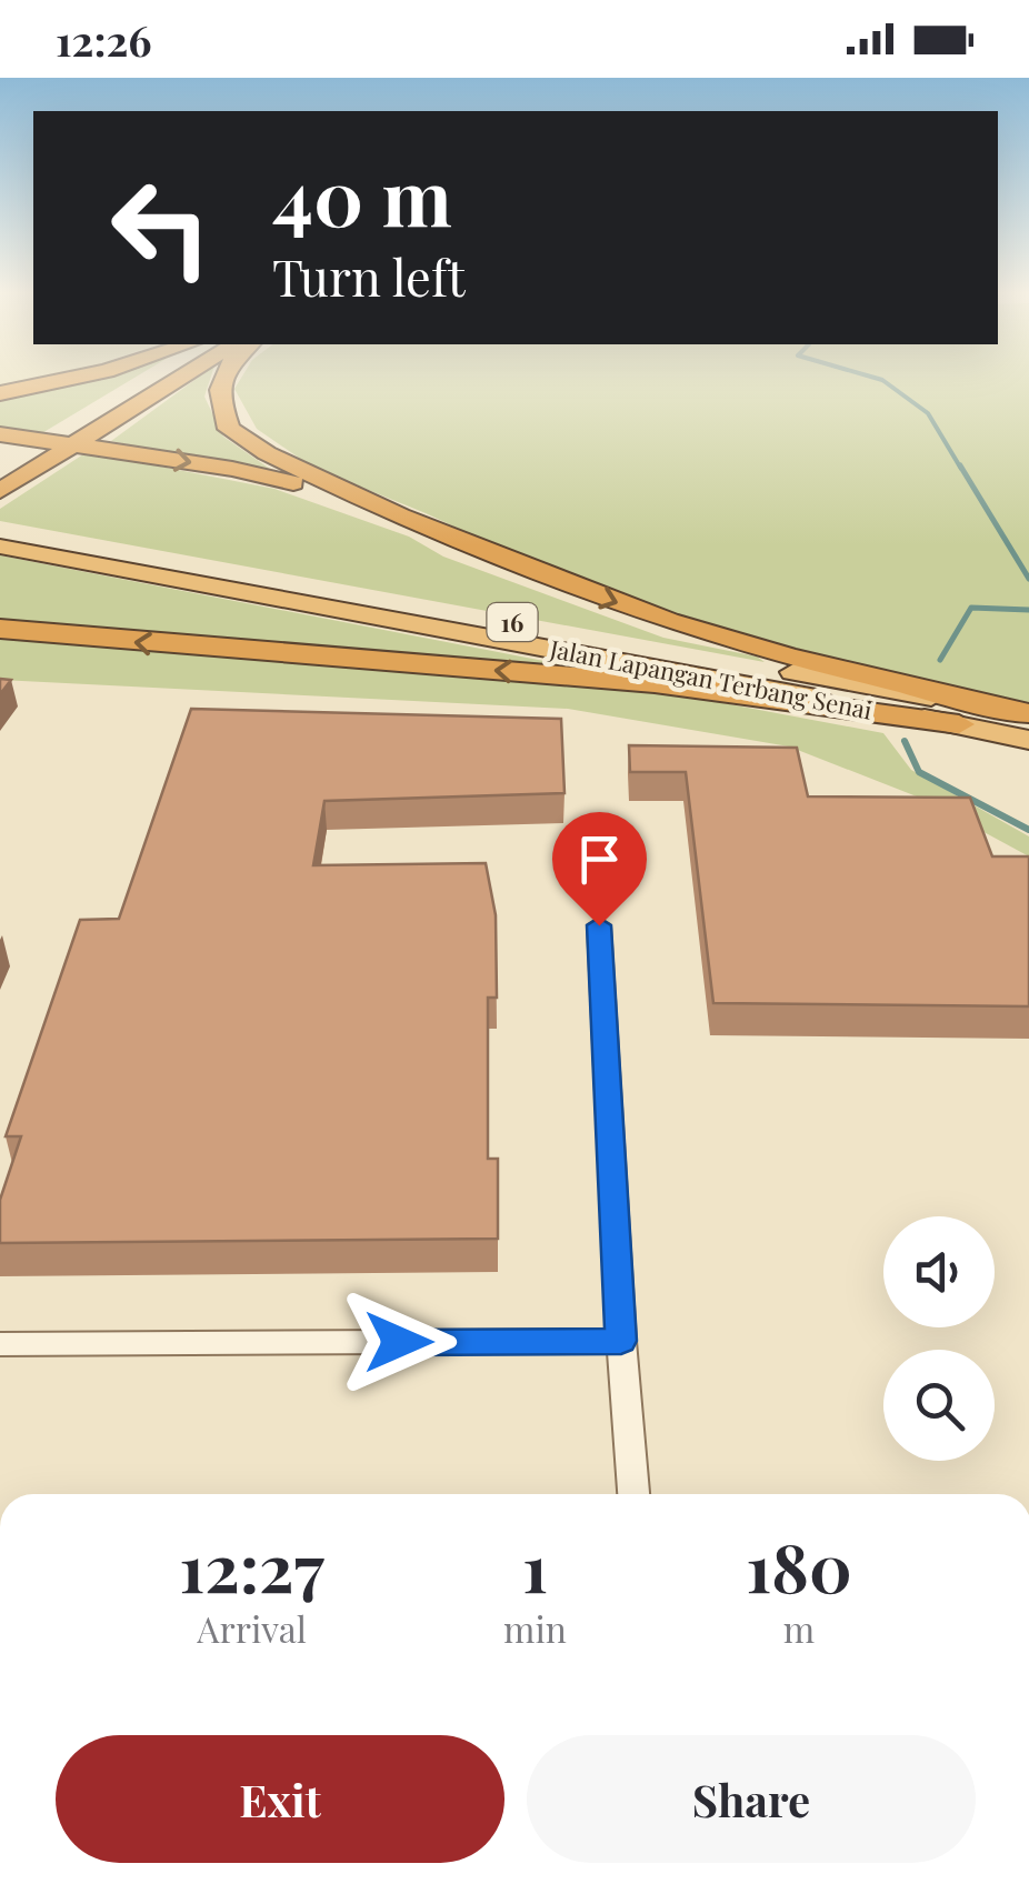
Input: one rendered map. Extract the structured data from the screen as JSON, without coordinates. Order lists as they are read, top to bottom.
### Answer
{
  "streets": {
    "highway": ["16", "Jalan Lapangan Terbang Senai"]
  },
  "page": {
    "status": "12:26",
    "turn": ["40 m", "Turn left"],
    "eta": [
      "12:27",
      "Arrival",
      "1",
      "min",
      "180",
      "m"
    ],
    "buttons": ["Exit", "Share"]
  }
}
